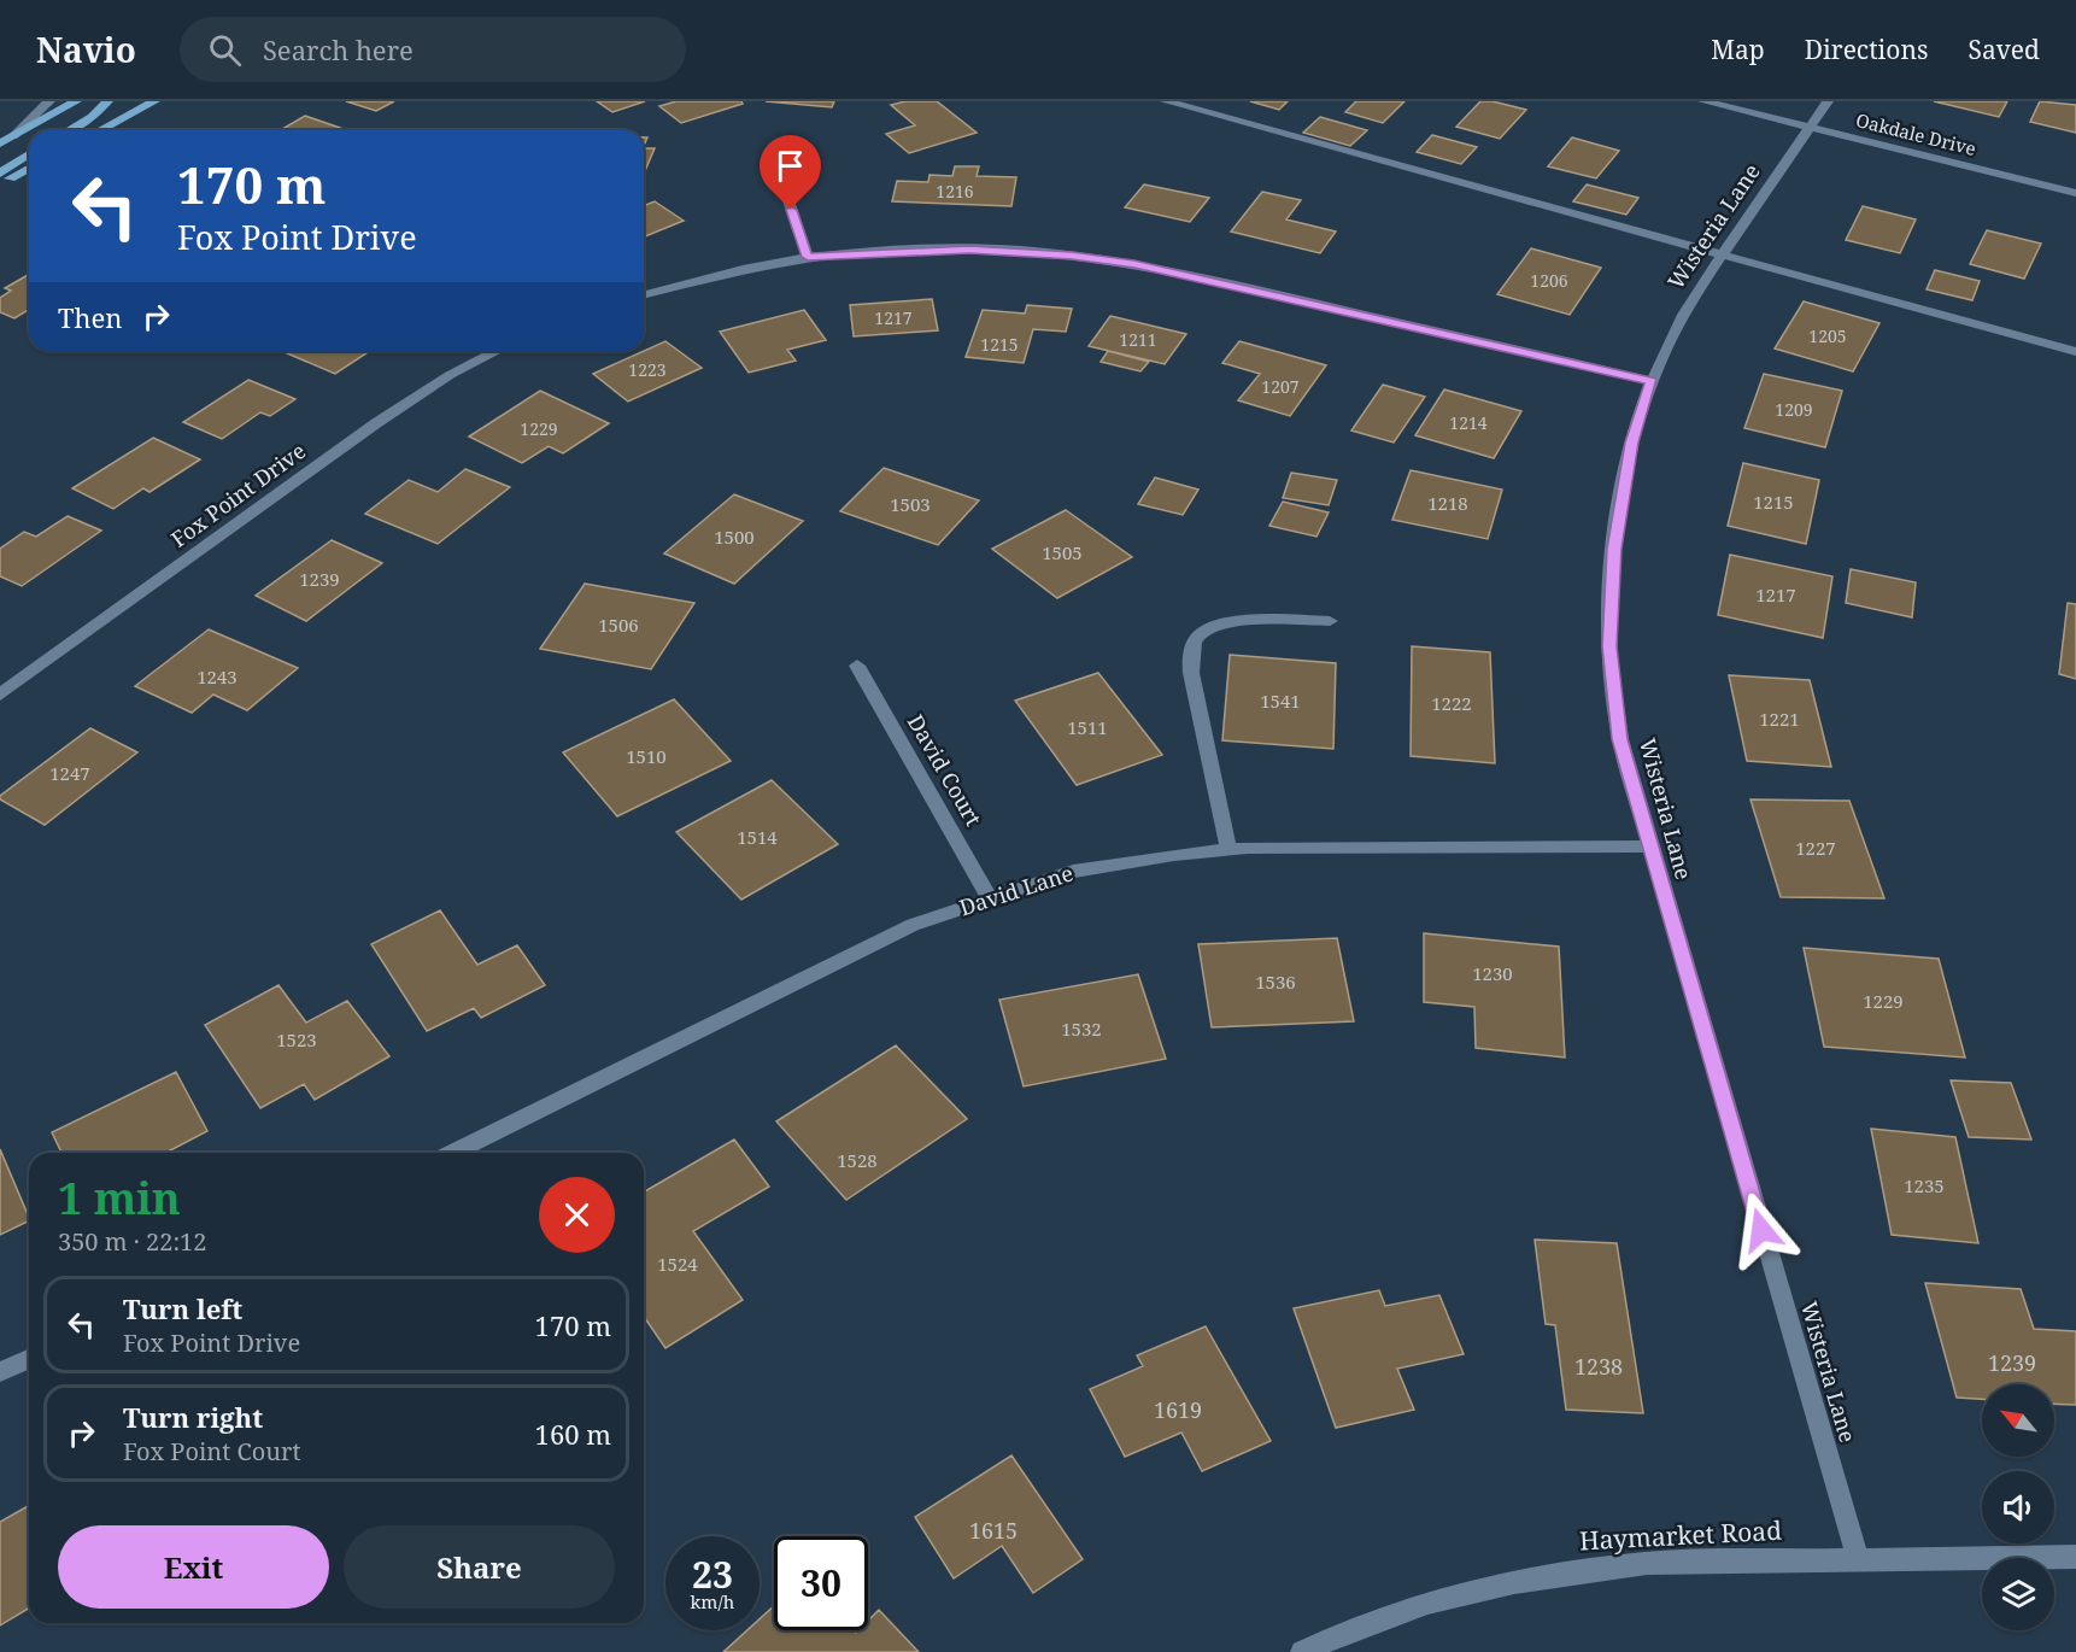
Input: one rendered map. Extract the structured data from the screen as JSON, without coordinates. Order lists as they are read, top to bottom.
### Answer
{
  "streets": {
    "street": [
      "Oakdale Drive",
      "Wisteria Lane",
      "Fox Point Drive",
      "David Court",
      "David Lane",
      "Haymarket Road"
    ]
  },
  "crossings": [
    ["Oakdale Drive", "Wisteria Lane"],
    ["Wisteria Lane", "David Lane"],
    ["Wisteria Lane", "Haymarket Road"],
    ["David Court", "David Lane"]
  ],
  "house_numbers": [
    "1216",
    "1206",
    "1217",
    "1205",
    "1211",
    "1215",
    "1223",
    "1207",
    "1209",
    "1214",
    "1229",
    "1215",
    "1218",
    "1503",
    "1500",
    "1505",
    "1239",
    "1217",
    "1506",
    "1243",
    "1541",
    "1222",
    "1221",
    "1511",
    "1510",
    "1247",
    "1514",
    "1227",
    "1230",
    "1536",
    "1229",
    "1532",
    "1523",
    "1528",
    "1235",
    "1524",
    "1239",
    "1238",
    "1619",
    "1615"
  ],
  "north": "top left",
  "page": {
    "header": "Navio",
    "search": "Search here",
    "nav": ["Map", "Directions", "Saved"],
    "turn": ["170 m", "Fox Point Drive"],
    "then": "Then",
    "heading": ["1 min", "350 m · 22:12"],
    "list": [
      {
        "name": "Turn left",
        "note": "Fox Point Drive",
        "value": "170 m"
      },
      {
        "name": "Turn right",
        "note": "Fox Point Court",
        "value": "160 m"
      }
    ],
    "buttons": ["Exit", "Share"],
    "speed": "23 km/h",
    "limit": "30"
  }
}
